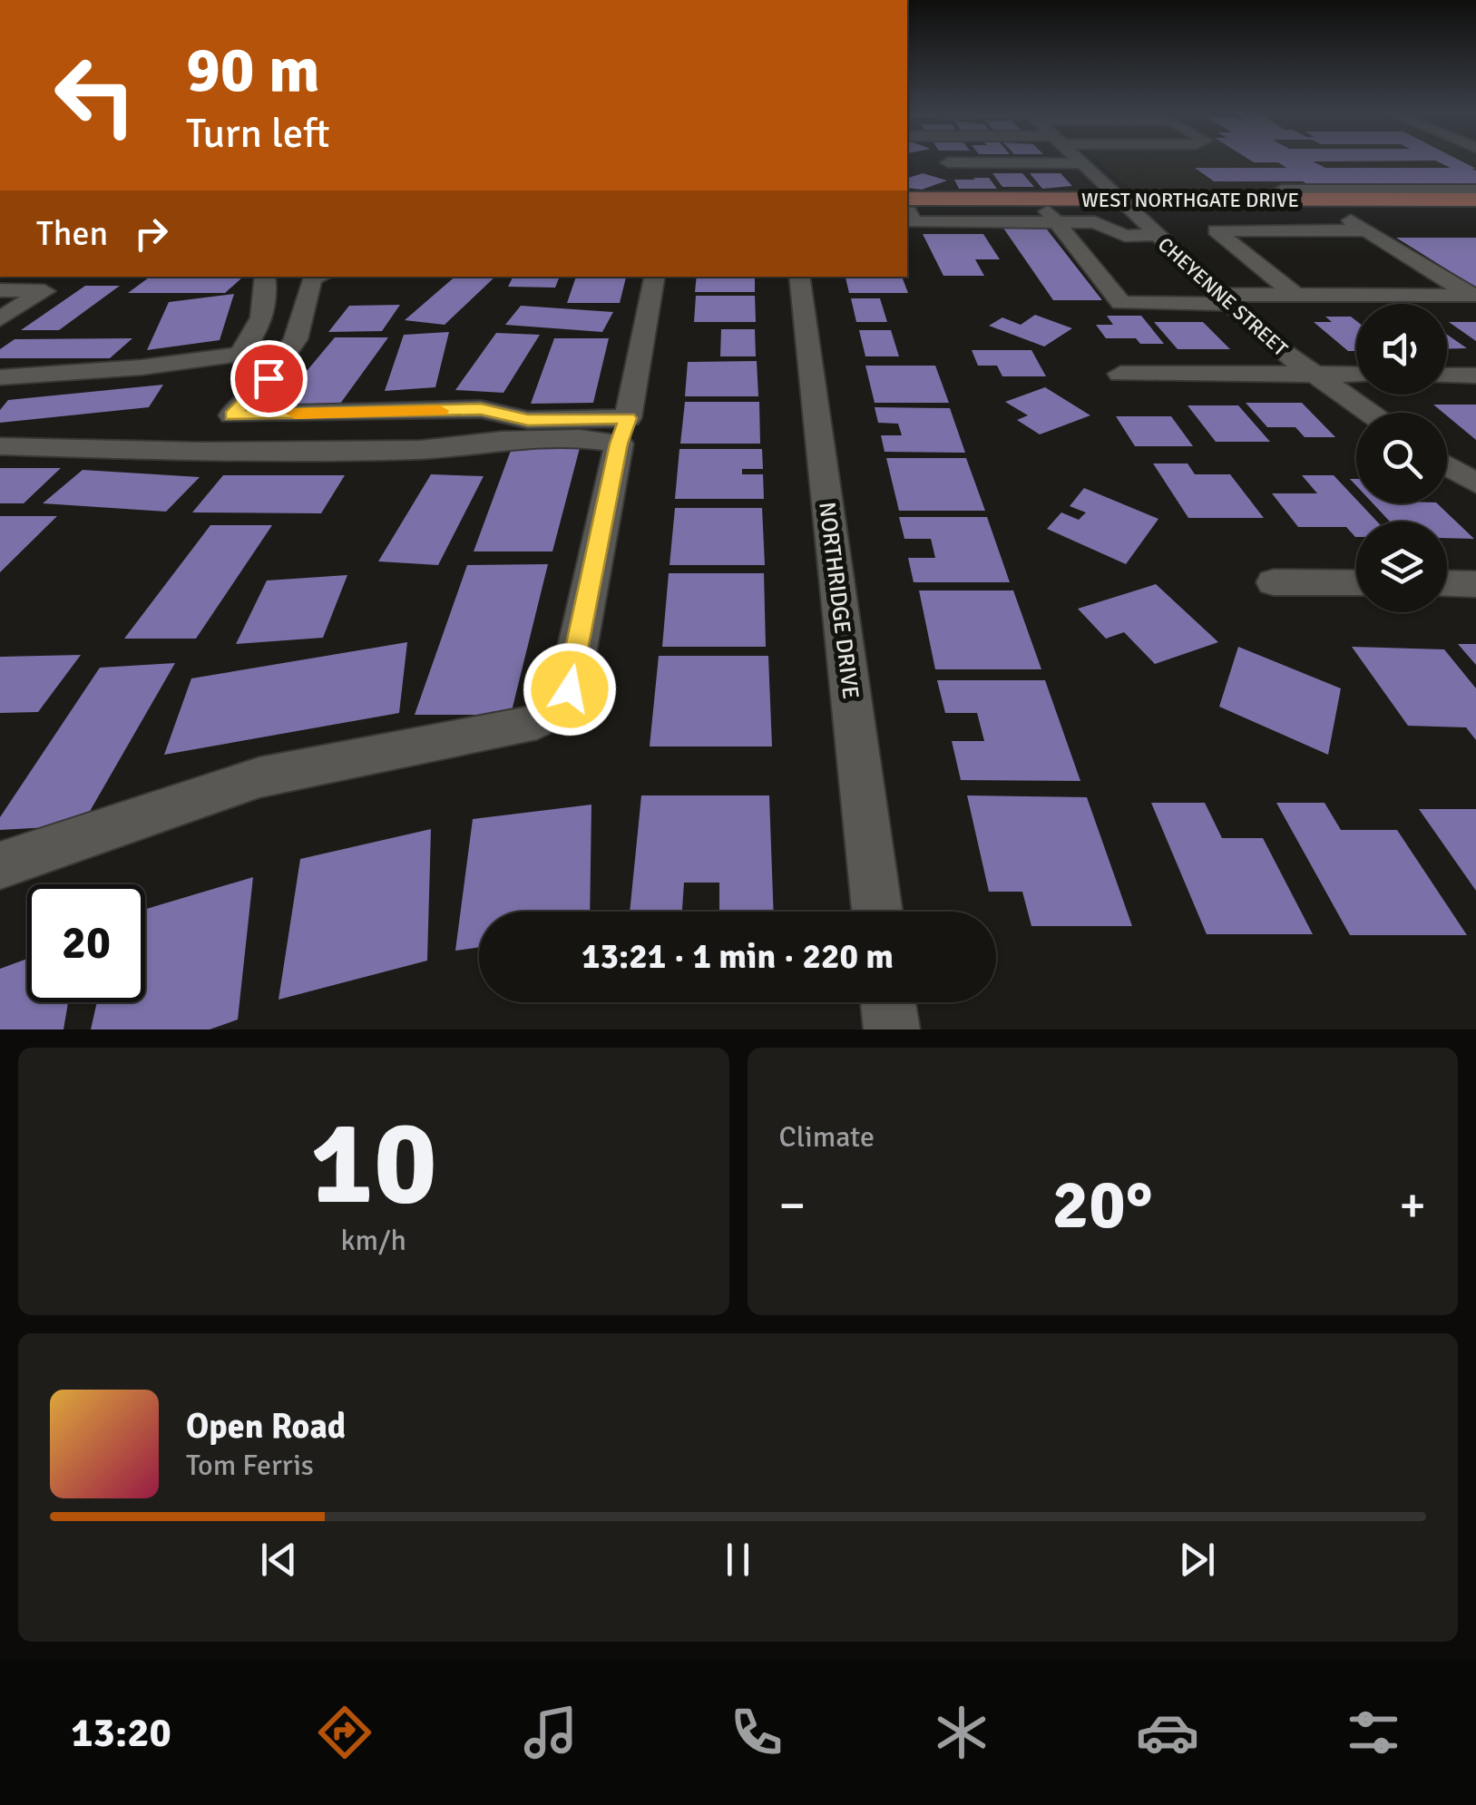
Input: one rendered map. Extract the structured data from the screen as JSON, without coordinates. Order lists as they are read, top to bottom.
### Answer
{
  "streets": {
    "main road": ["WEST NORTHGATE DRIVE"],
    "street": ["CHEYENNE STREET", "NORTHRIDGE DRIVE"]
  },
  "crossings": [
    ["WEST NORTHGATE DRIVE", "CHEYENNE STREET"]
  ],
  "page": {
    "turn": ["90 m", "Turn left"],
    "then": "Then",
    "limit": "20",
    "trip": "13:21 · 1 min · 220 m",
    "tile": [
      ["10", "km/h"],
      "Climate"
    ],
    "heat": ["−", "20°", "+"],
    "song": ["Open Road", "Tom Ferris"],
    "tabs": "13:20"
  }
}
